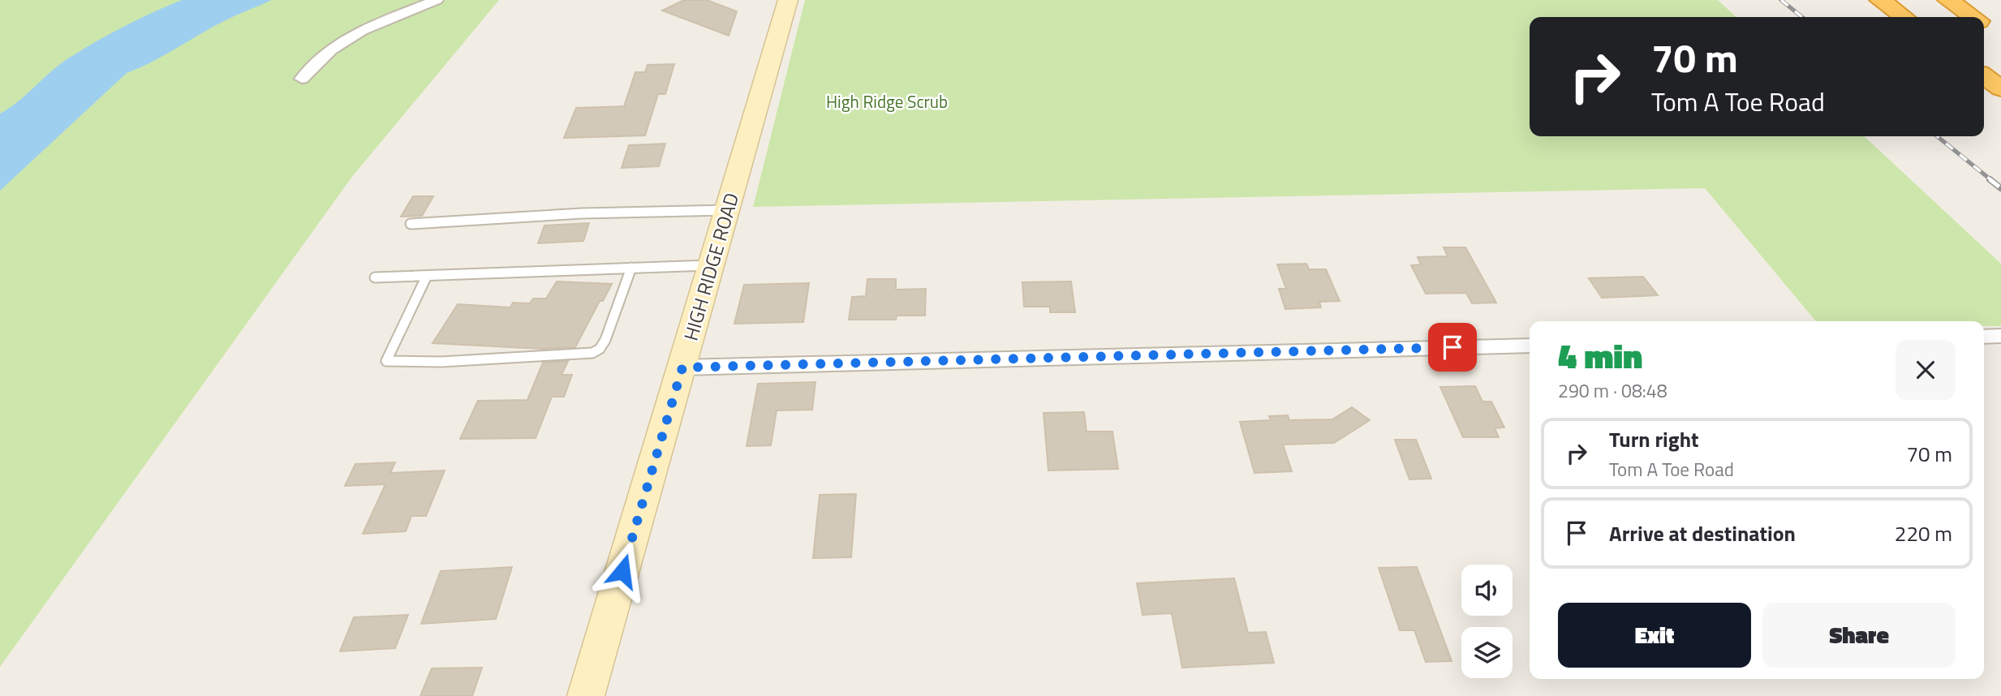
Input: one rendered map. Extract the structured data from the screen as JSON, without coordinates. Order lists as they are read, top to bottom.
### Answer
{
  "streets": {
    "street": ["HIGH RIDGE ROAD"]
  },
  "parks": ["High Ridge Scrub"],
  "page": {
    "turn": ["70 m", "Tom A Toe Road"],
    "heading": ["4 min", "290 m · 08:48"],
    "list": [
      {
        "name": "Turn right",
        "note": "Tom A Toe Road",
        "value": "70 m"
      },
      {
        "name": "Arrive at destination",
        "value": "220 m"
      }
    ],
    "buttons": ["Exit", "Share"]
  }
}
